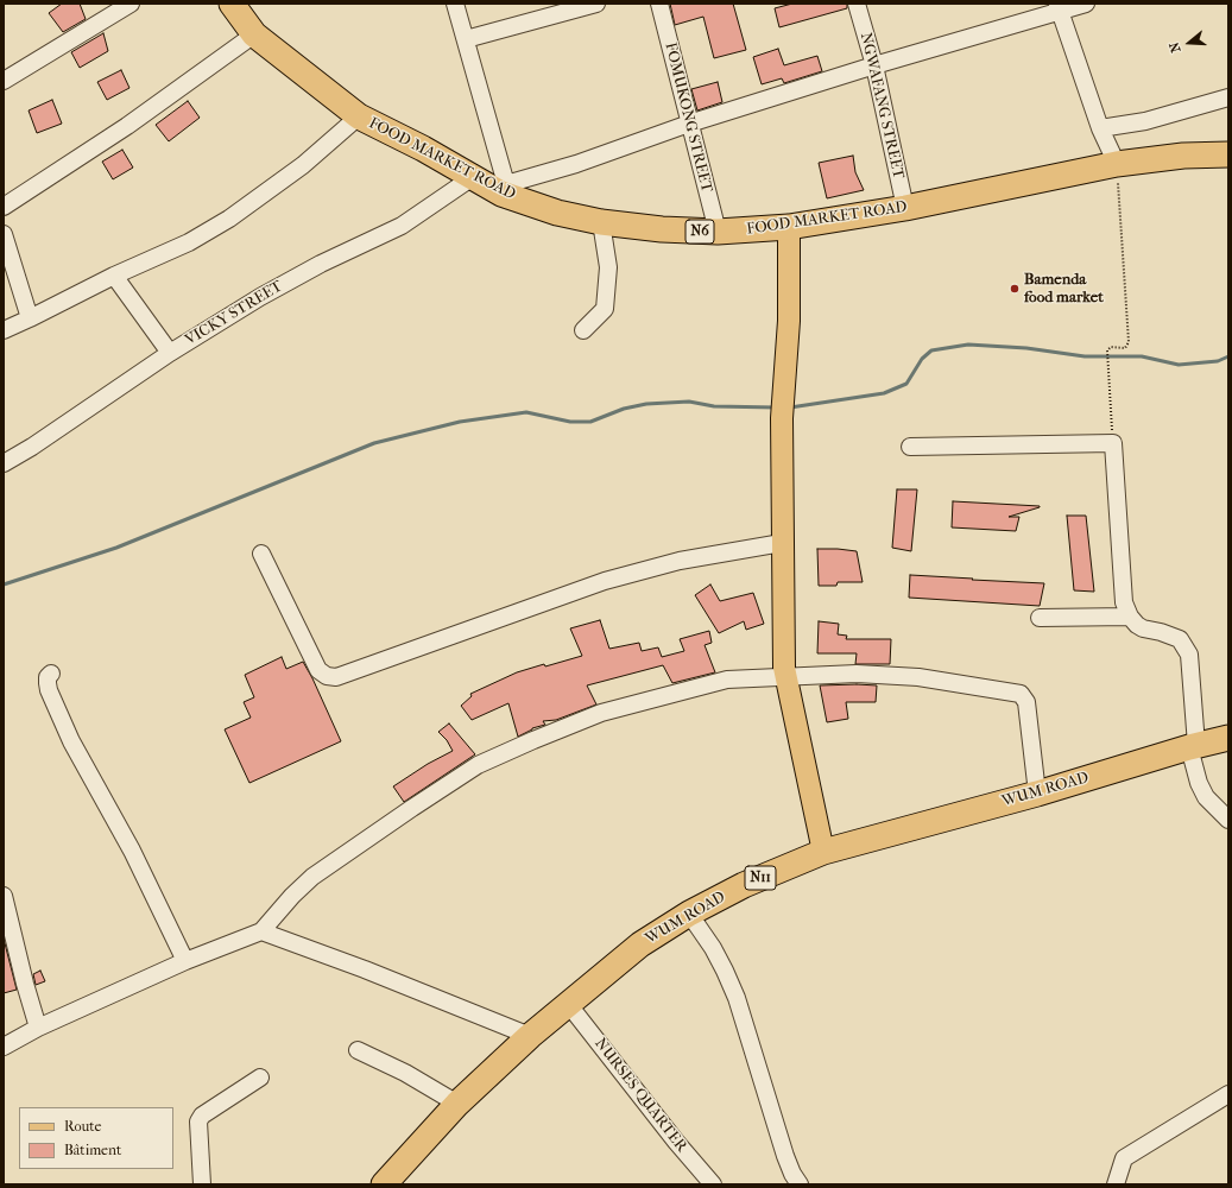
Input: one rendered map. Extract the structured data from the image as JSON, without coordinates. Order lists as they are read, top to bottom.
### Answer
{
  "streets": {
    "highway": [
      "FOOD MARKET ROAD",
      "N6",
      "WUM ROAD",
      "N11"
    ],
    "street": [
      "NGWAFANG STREET",
      "FOMUKONG STREET",
      "VICKY STREET",
      "NURSES QUARTER"
    ]
  },
  "crossings": [
    ["NGWAFANG STREET", "FOOD MARKET ROAD"],
    ["FOMUKONG STREET", "FOOD MARKET ROAD"],
    ["FOOD MARKET ROAD", "VICKY STREET"],
    ["WUM ROAD", "NURSES QUARTER"]
  ],
  "places": ["Bamenda food market"],
  "legend": ["Route", "Bâtiment"],
  "north": "left"
}
